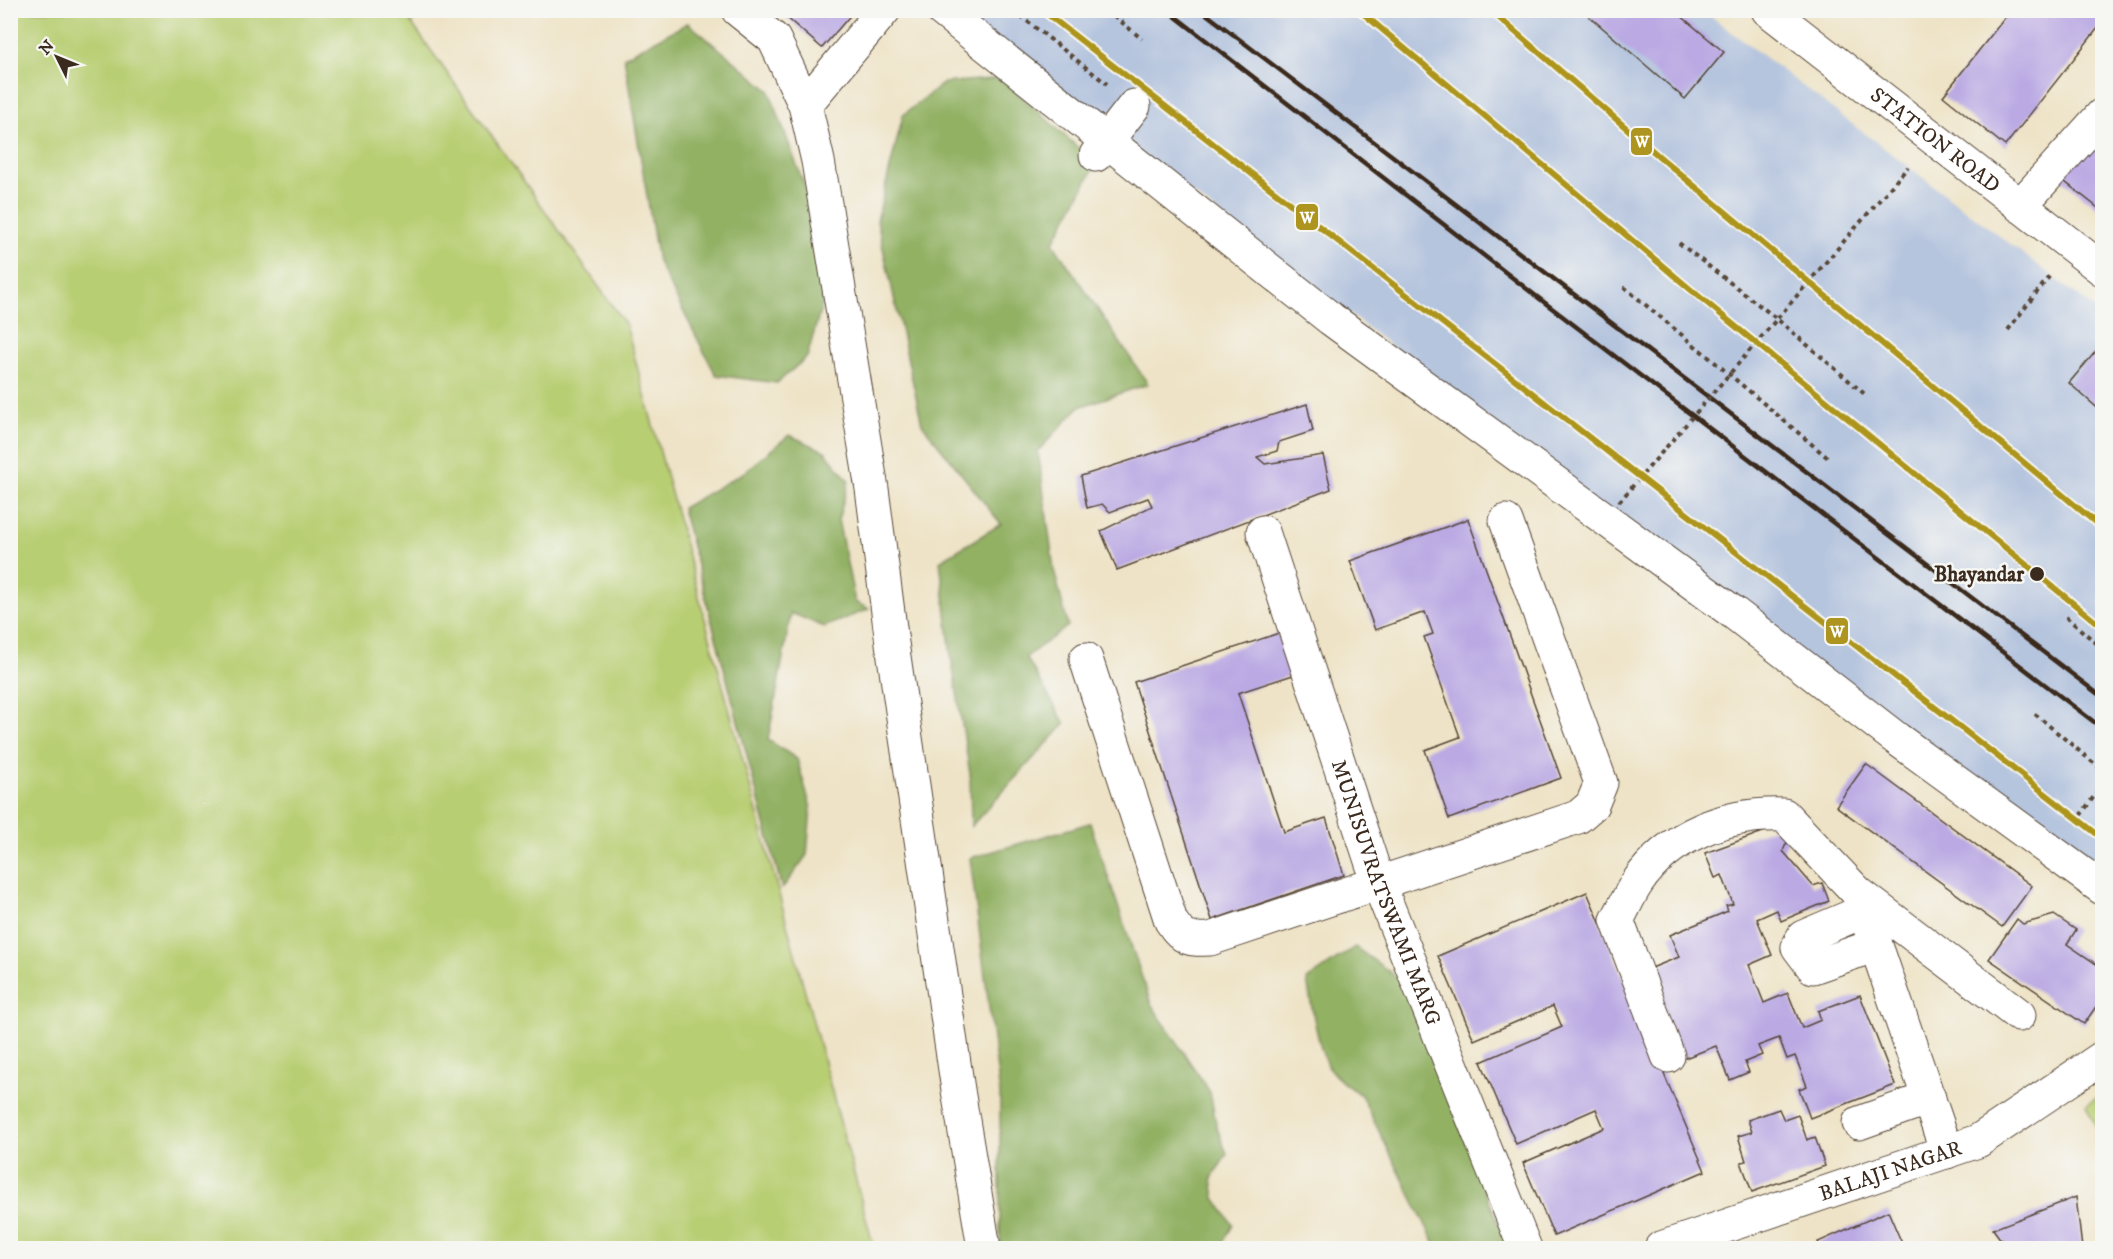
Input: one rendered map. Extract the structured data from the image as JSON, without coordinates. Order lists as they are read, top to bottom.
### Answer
{
  "streets": {
    "street": ["STATION ROAD", "MUNISUVRATSWAMI MARG", "BALAJI NAGAR"]
  },
  "places": ["Bhayandar"],
  "lines": ["transit line W"],
  "north": "top left"
}
